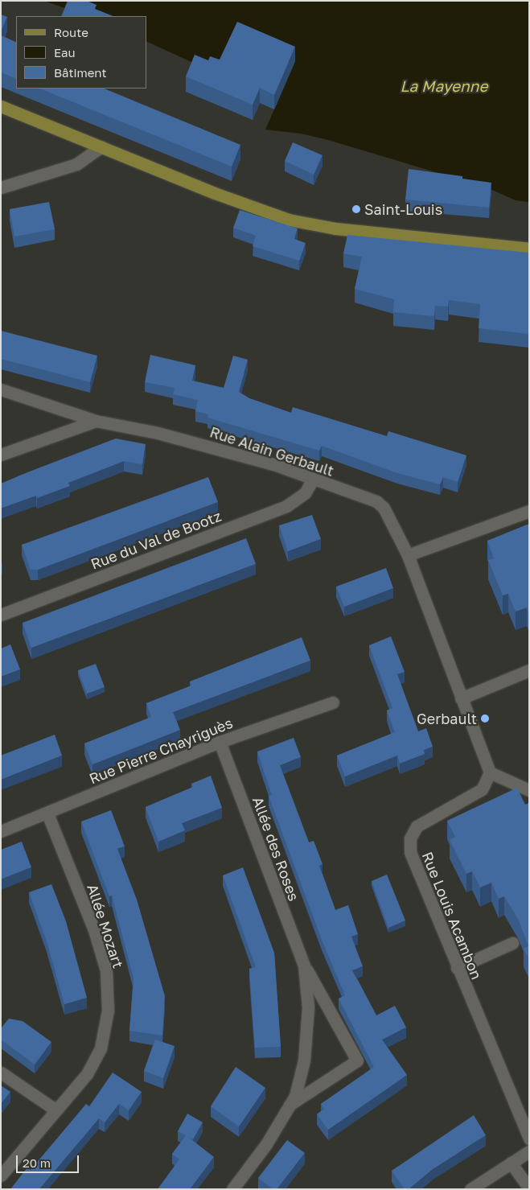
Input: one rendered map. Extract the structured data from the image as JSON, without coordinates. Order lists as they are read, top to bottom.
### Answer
{
  "streets": {
    "street": [
      "Rue Alain Gerbault",
      "Rue du Val de Bootz",
      "Rue Pierre Chayriguès",
      "Allée des Roses",
      "Rue Louis Acambon",
      "Allée Mozart"
    ]
  },
  "crossings": [
    ["Rue Alain Gerbault", "Rue du Val de Bootz"],
    ["Rue Pierre Chayriguès", "Allée des Roses"],
    ["Rue Pierre Chayriguès", "Allée Mozart"]
  ],
  "water": ["La Mayenne"],
  "places": ["Saint-Louis", "Gerbault"],
  "legend": ["Route", "Eau", "Bâtiment"],
  "scale_bar": "20 m"
}
